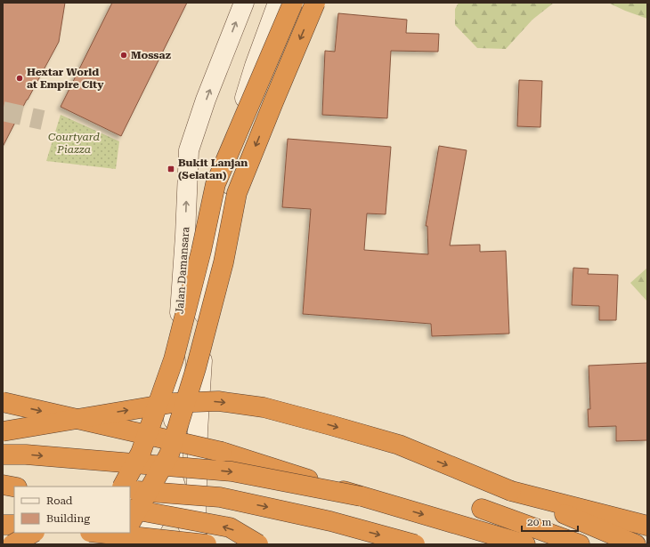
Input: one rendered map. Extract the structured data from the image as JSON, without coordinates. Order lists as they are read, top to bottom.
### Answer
{
  "streets": {
    "street": ["Jalan Damansara"]
  },
  "parks": ["Courtyard Piazza"],
  "places": {
    "other": ["Mossaz", "Hextar World at Empire City"],
    "transit": ["Bukit Lanjan (Selatan)"]
  },
  "legend": ["Road", "Building"],
  "scale_bar": "20 m"
}
